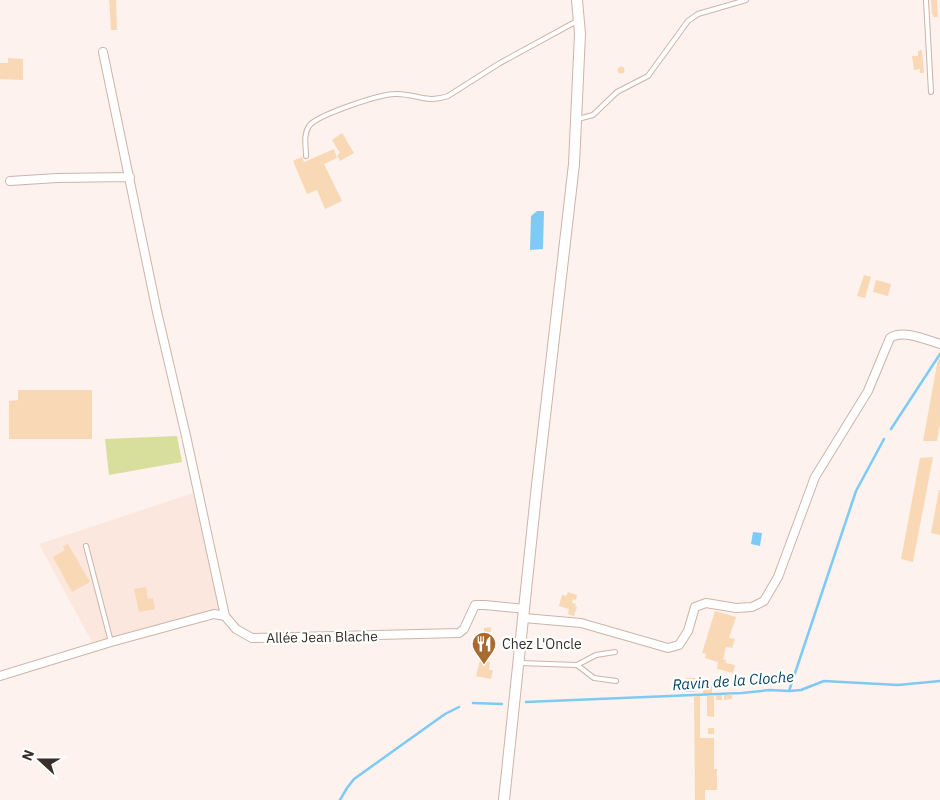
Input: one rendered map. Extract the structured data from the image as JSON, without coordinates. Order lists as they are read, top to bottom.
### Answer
{
  "streets": {
    "street": ["Allée Jean Blache"]
  },
  "water": ["Ravin de la Cloche"],
  "places": {
    "restaurant": ["Chez L'Oncle"]
  },
  "north": "left"
}
